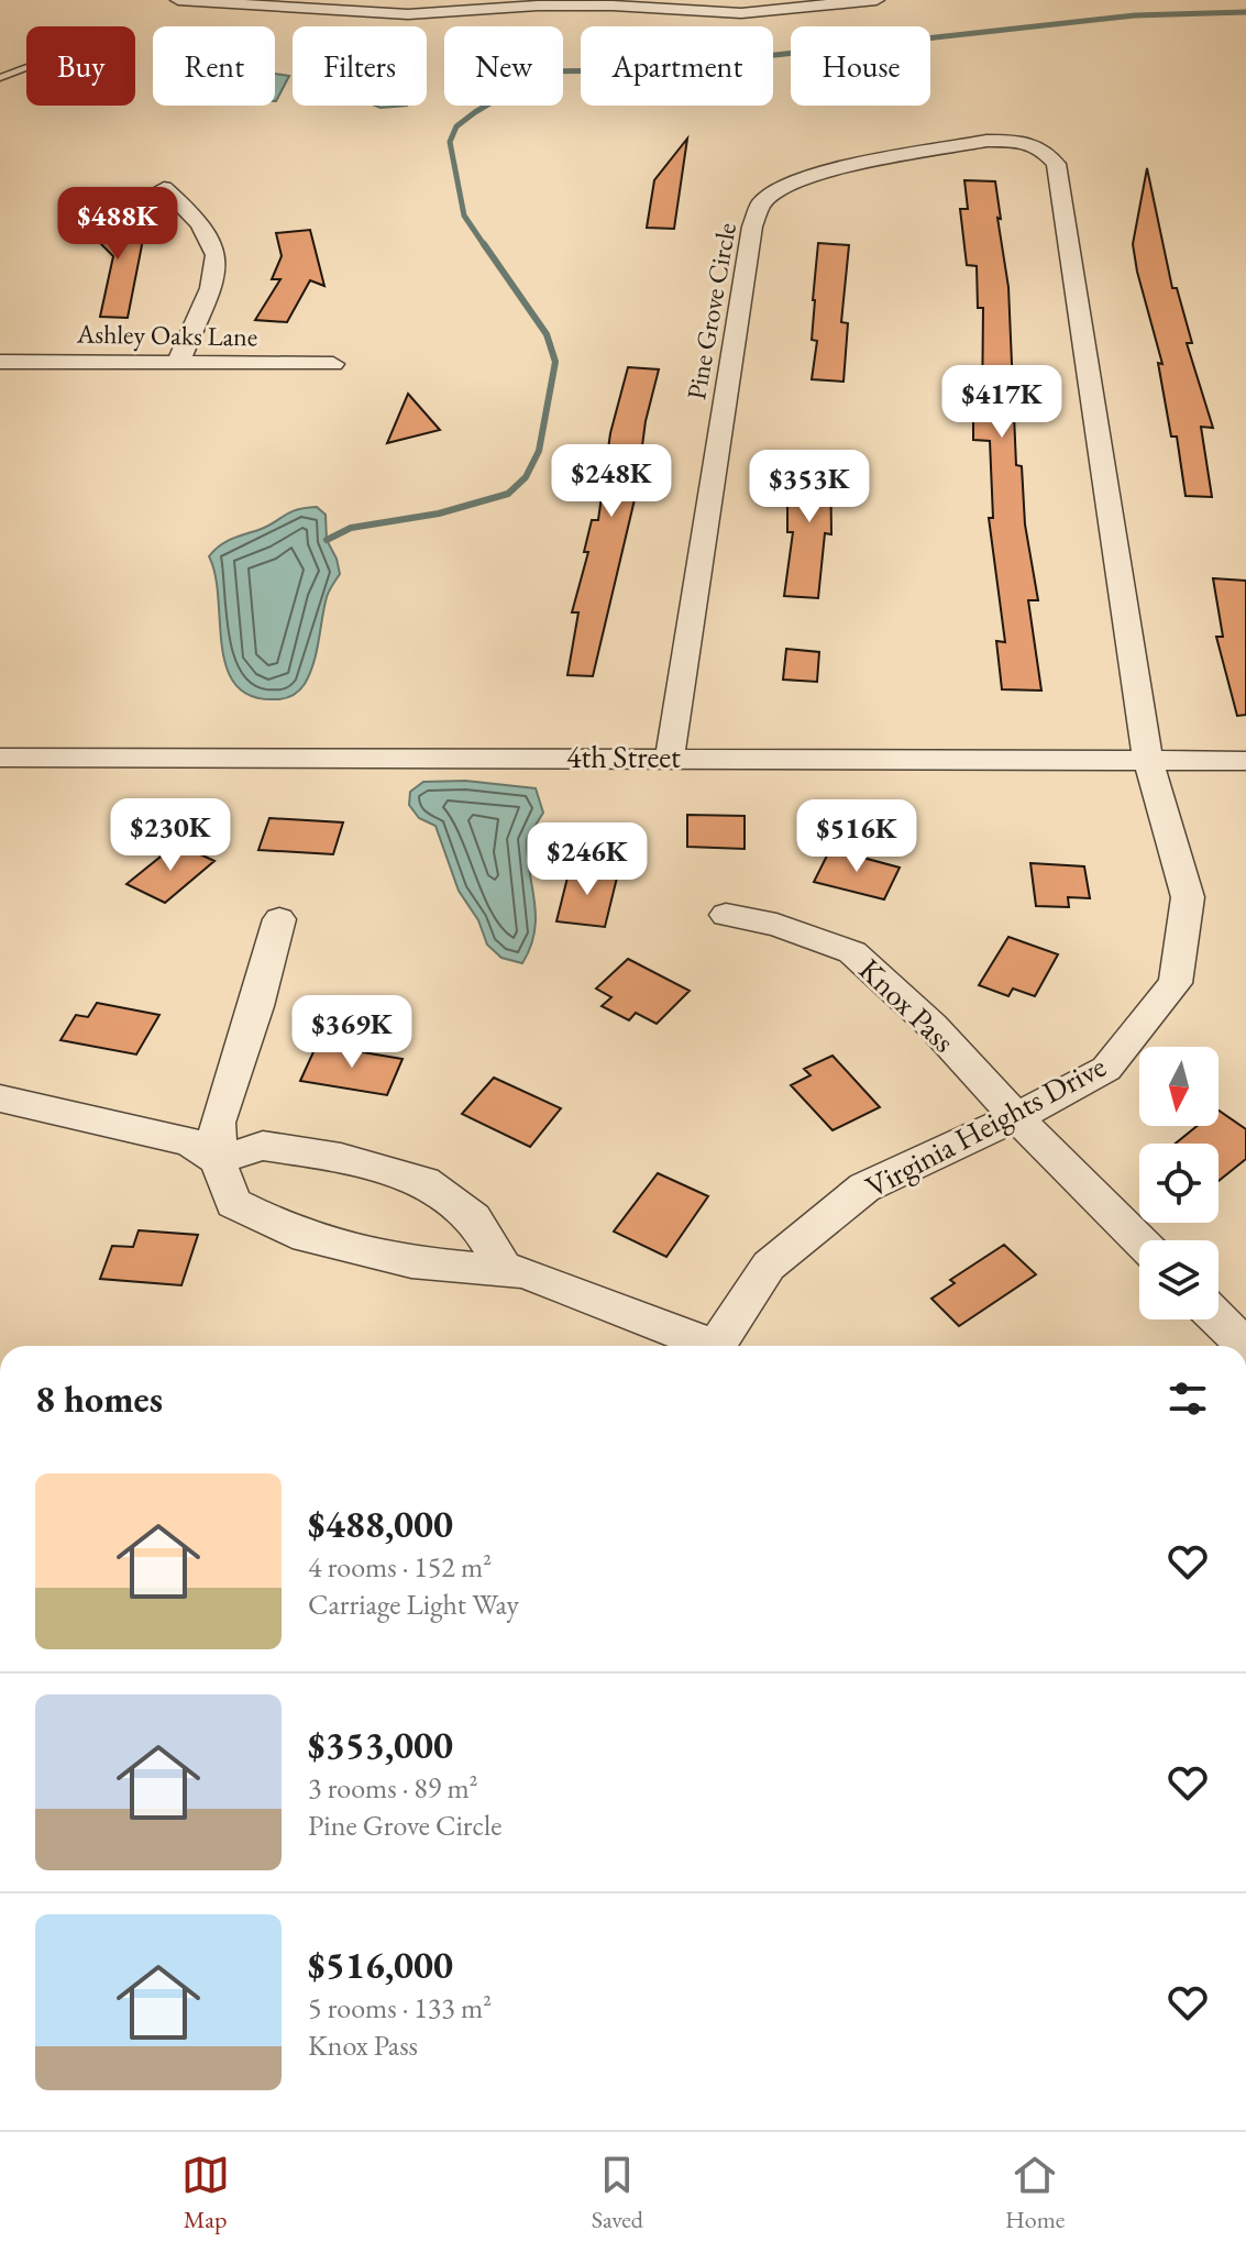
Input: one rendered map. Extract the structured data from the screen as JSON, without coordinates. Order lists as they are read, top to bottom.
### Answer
{
  "streets": {
    "street": [
      "Pine Grove Circle",
      "Ashley Oaks Lane",
      "4th Street",
      "Knox Pass",
      "Virginia Heights Drive"
    ]
  },
  "crossings": [
    ["Pine Grove Circle", "4th Street"],
    ["4th Street", "Virginia Heights Drive"],
    ["Knox Pass", "Virginia Heights Drive"]
  ],
  "north": "bottom",
  "page": {
    "chip": [
      "Buy",
      "Rent",
      "Filters",
      "New",
      "Apartment",
      "House"
    ],
    "price": [
      "$488K",
      "$417K",
      "$248K",
      "$353K",
      "$230K",
      "$516K",
      "$246K",
      "$369K"
    ],
    "heading": "8 homes",
    "list": [
      {
        "name": "$488,000",
        "note": "4 rooms · 152 m² · Carriage Light Way"
      },
      {
        "name": "$353,000",
        "note": "3 rooms · 89 m² · Pine Grove Circle"
      },
      {
        "name": "$516,000",
        "note": "5 rooms · 133 m² · Knox Pass"
      }
    ],
    "tabs": ["Map", "Saved", "Home"]
  }
}
